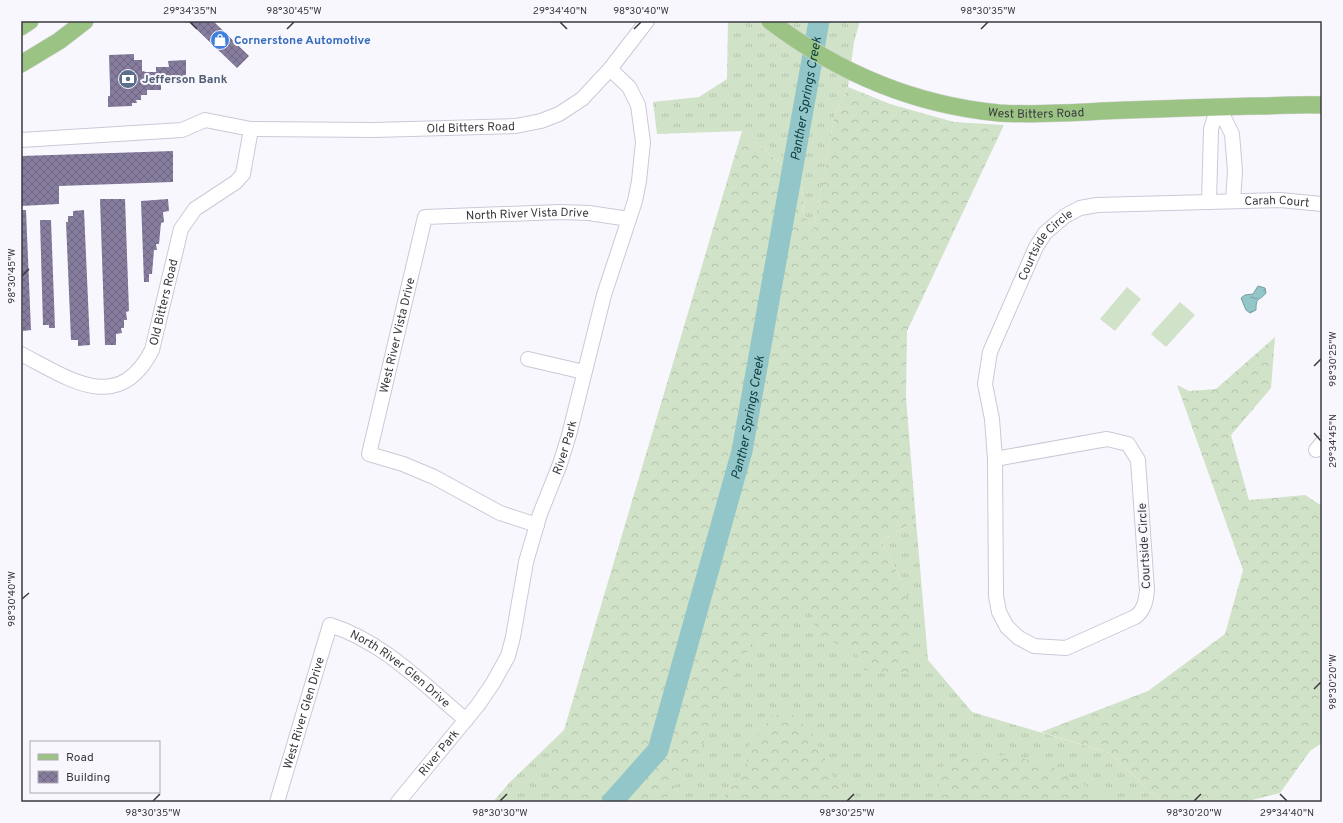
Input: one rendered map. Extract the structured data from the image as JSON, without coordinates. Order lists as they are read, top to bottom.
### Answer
{
  "streets": {
    "main road": ["West Bitters Road"],
    "street": [
      "Old Bitters Road",
      "Carah Court",
      "North River Vista Drive",
      "Courtside Circle",
      "West River Vista Drive",
      "River Park",
      "North River Glen Drive",
      "West River Glen Drive"
    ]
  },
  "crossings": [
    ["Old Bitters Road", "River Park"],
    ["Carah Court", "Courtside Circle"],
    ["North River Vista Drive", "West River Vista Drive"],
    ["North River Vista Drive", "River Park"],
    ["West River Vista Drive", "River Park"],
    ["River Park", "North River Glen Drive"],
    ["North River Glen Drive", "West River Glen Drive"]
  ],
  "water": ["Panther Springs Creek"],
  "places": {
    "shop": ["Cornerstone Automotive"],
    "bank": ["Jefferson Bank"]
  },
  "legend": ["Road", "Building"],
  "coordinates": [
    "29°34'35\"N",
    "98°30'45\"W",
    "29°34'40\"N",
    "98°30'40\"W",
    "98°30'35\"W",
    "98°30'25\"W",
    "29°34'45\"N",
    "98°30'20\"W",
    "98°30'30\"W"
  ]
}
